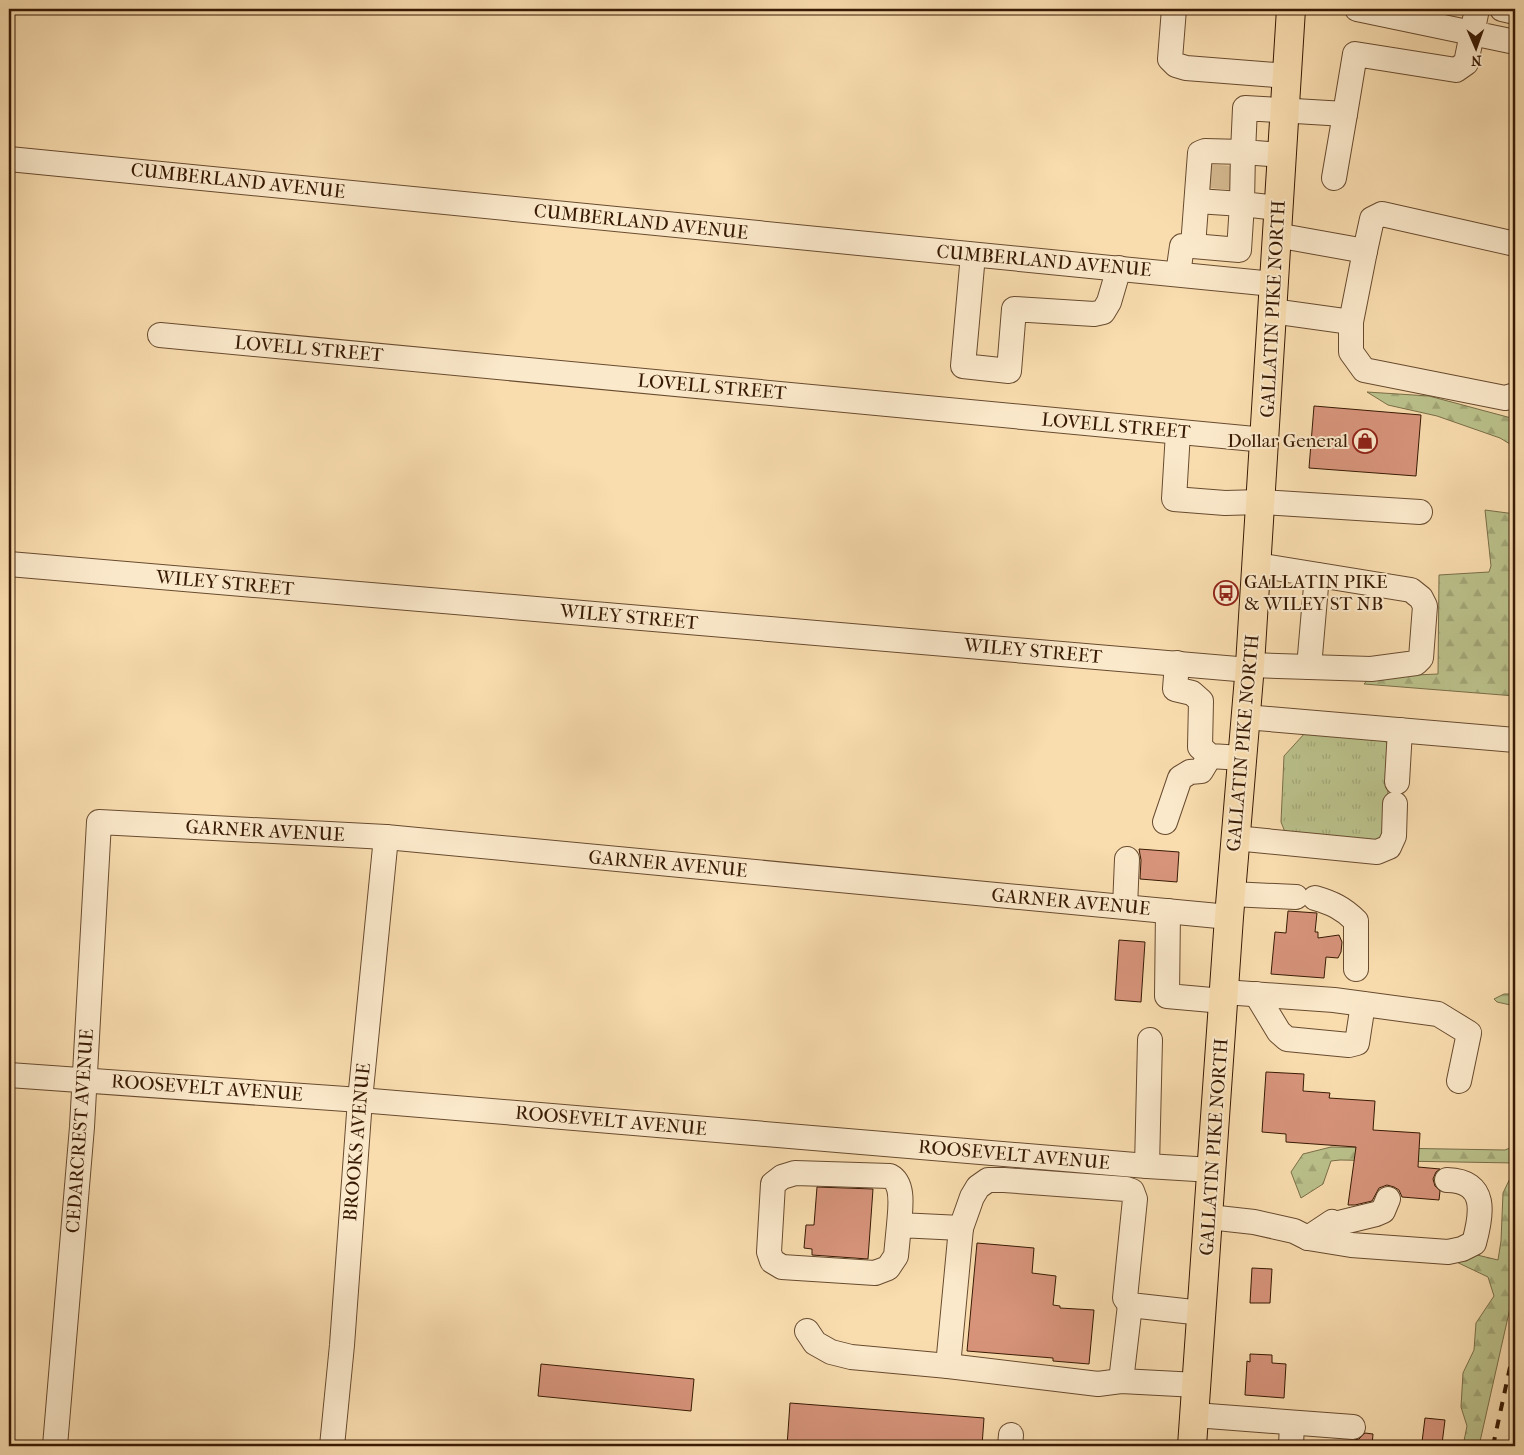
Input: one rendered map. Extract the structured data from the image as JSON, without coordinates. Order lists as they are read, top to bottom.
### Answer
{
  "streets": {
    "main road": ["GALLATIN PIKE NORTH"],
    "street": [
      "CUMBERLAND AVENUE",
      "LOVELL STREET",
      "WILEY STREET",
      "GARNER AVENUE",
      "ROOSEVELT AVENUE",
      "CEDARCREST AVENUE",
      "BROOKS AVENUE"
    ]
  },
  "crossings": [
    ["CUMBERLAND AVENUE", "GALLATIN PIKE NORTH"],
    ["GALLATIN PIKE NORTH", "LOVELL STREET"],
    ["GALLATIN PIKE NORTH", "WILEY STREET"],
    ["GALLATIN PIKE NORTH", "GARNER AVENUE"],
    ["GALLATIN PIKE NORTH", "ROOSEVELT AVENUE"],
    ["GARNER AVENUE", "CEDARCREST AVENUE"],
    ["GARNER AVENUE", "BROOKS AVENUE"],
    ["ROOSEVELT AVENUE", "CEDARCREST AVENUE"],
    ["ROOSEVELT AVENUE", "BROOKS AVENUE"]
  ],
  "places": {
    "shop": ["Dollar General"],
    "bus stop": ["GALLATIN PIKE & WILEY ST NB"]
  },
  "north": "bottom"
}
